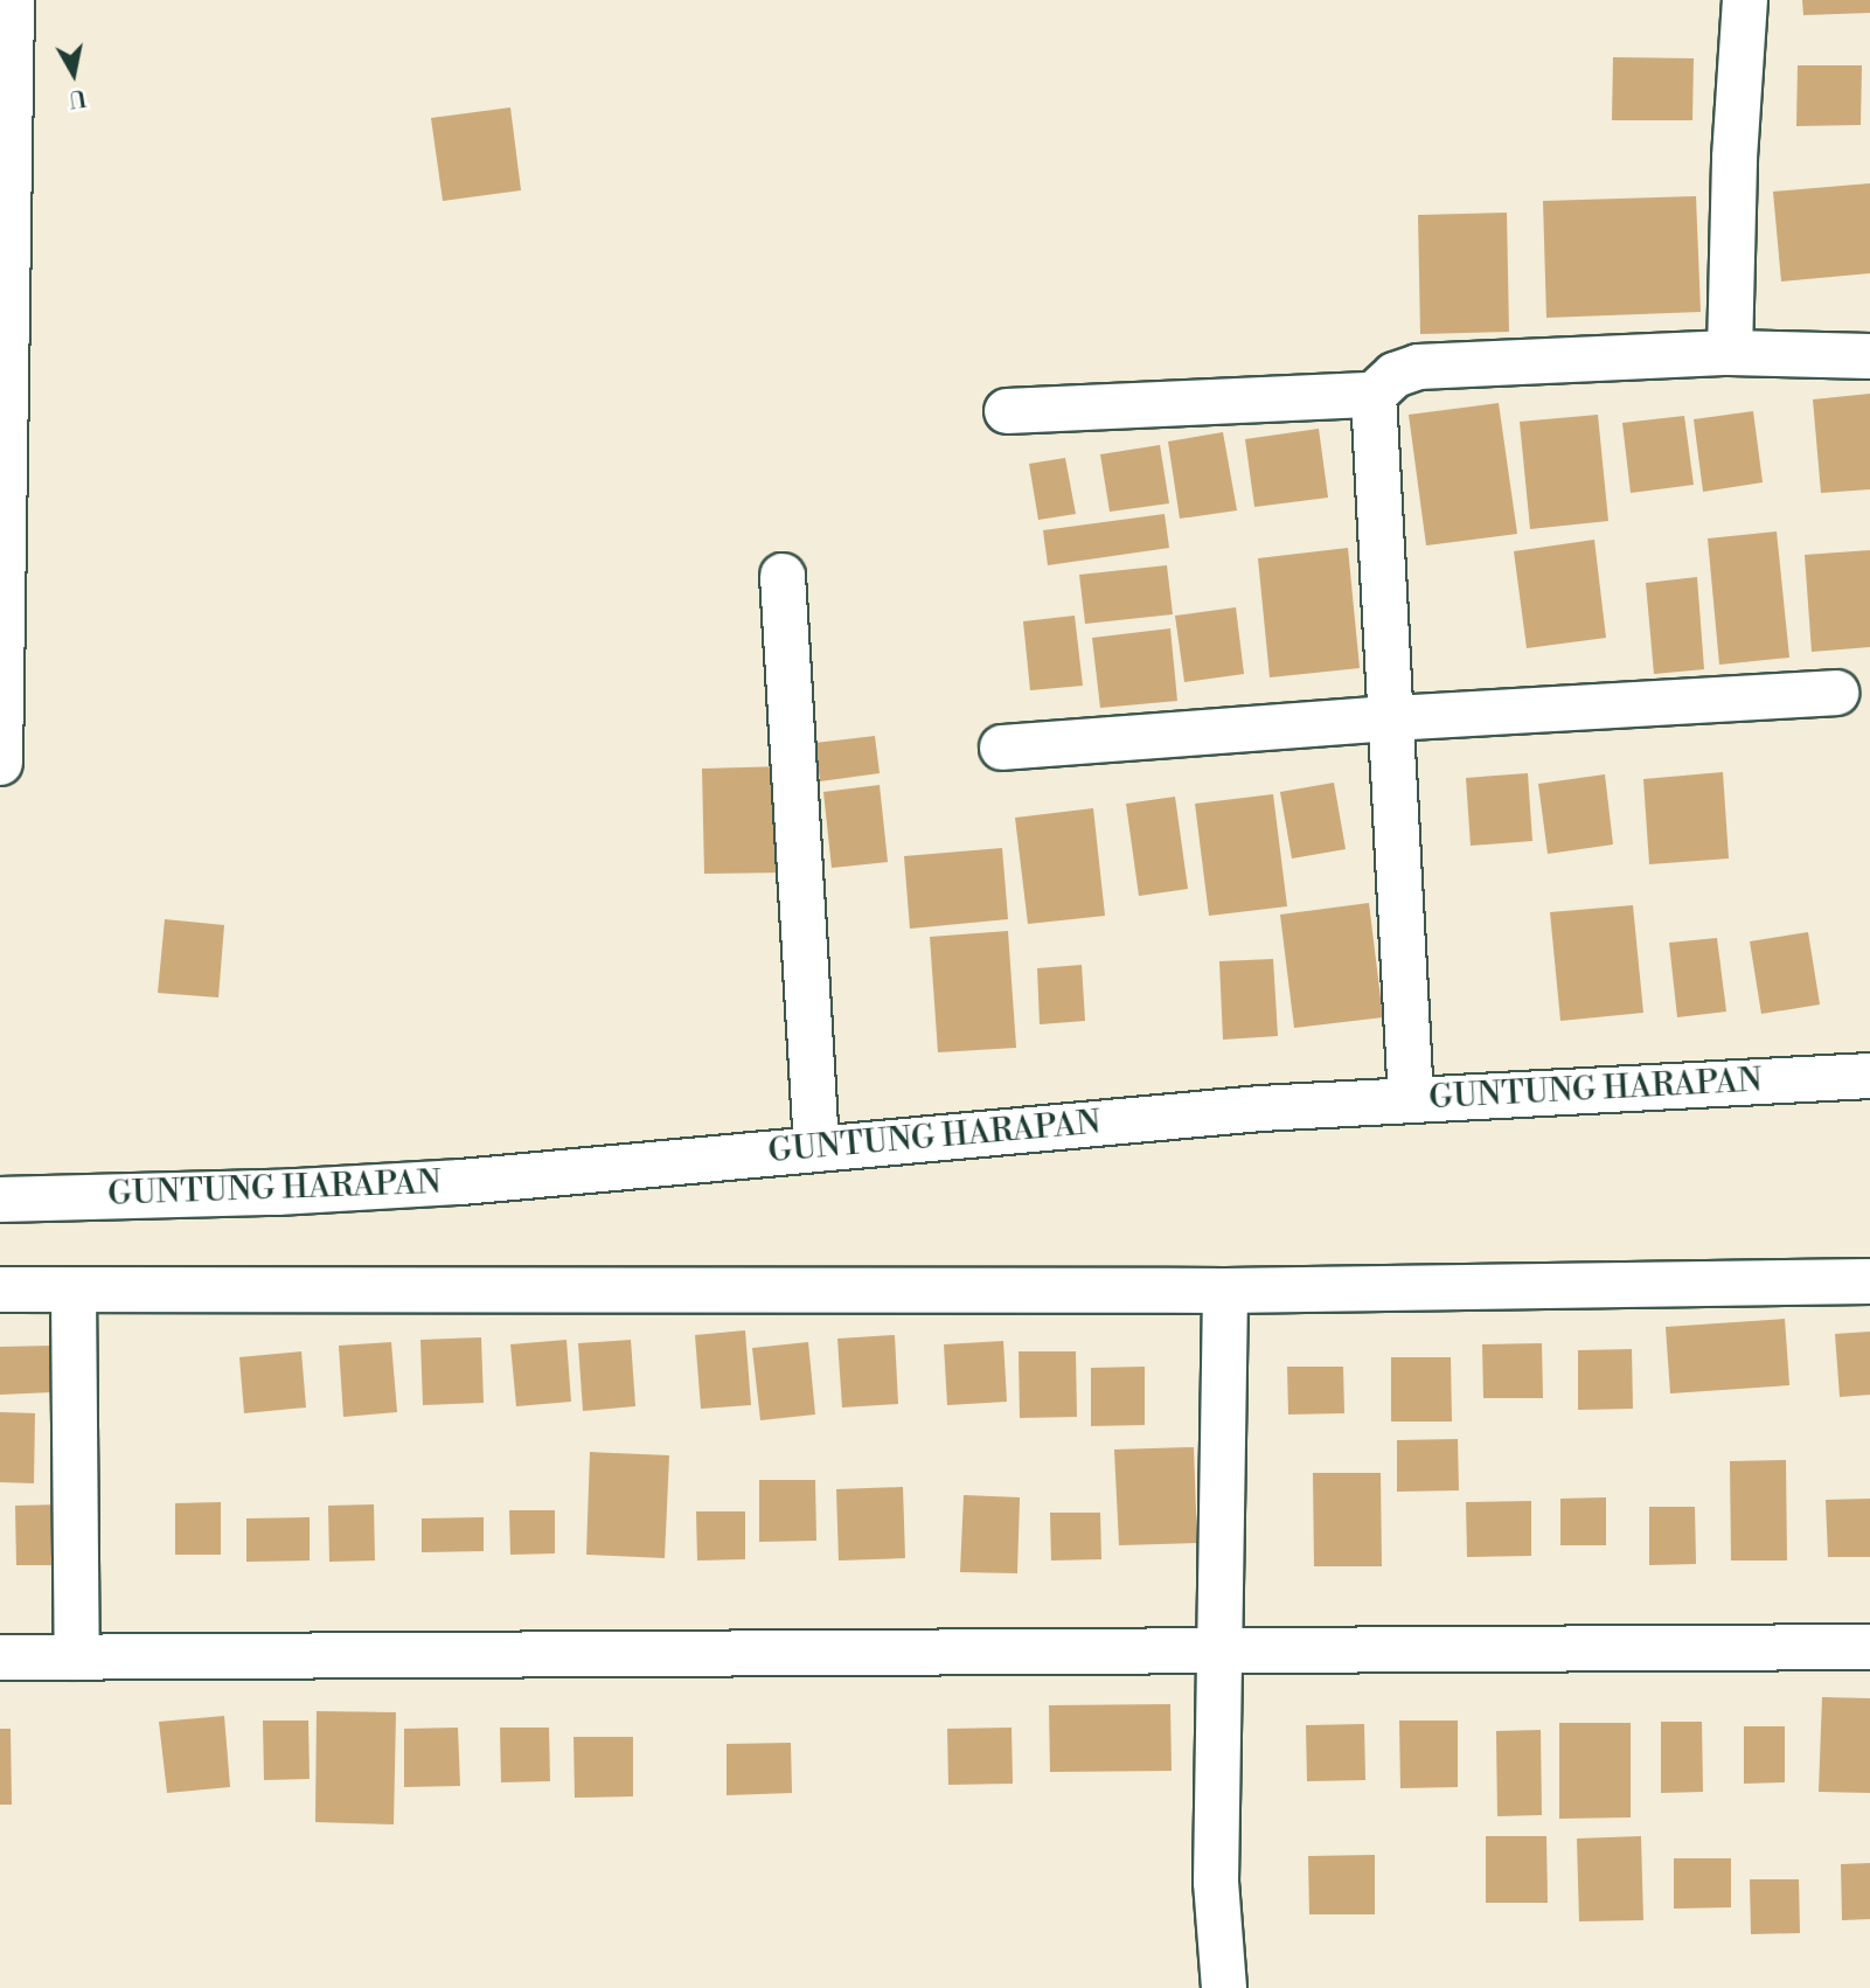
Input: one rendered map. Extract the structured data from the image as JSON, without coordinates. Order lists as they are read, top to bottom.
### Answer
{
  "streets": {
    "street": ["GUNTUNG HARAPAN"]
  },
  "north": "bottom"
}
